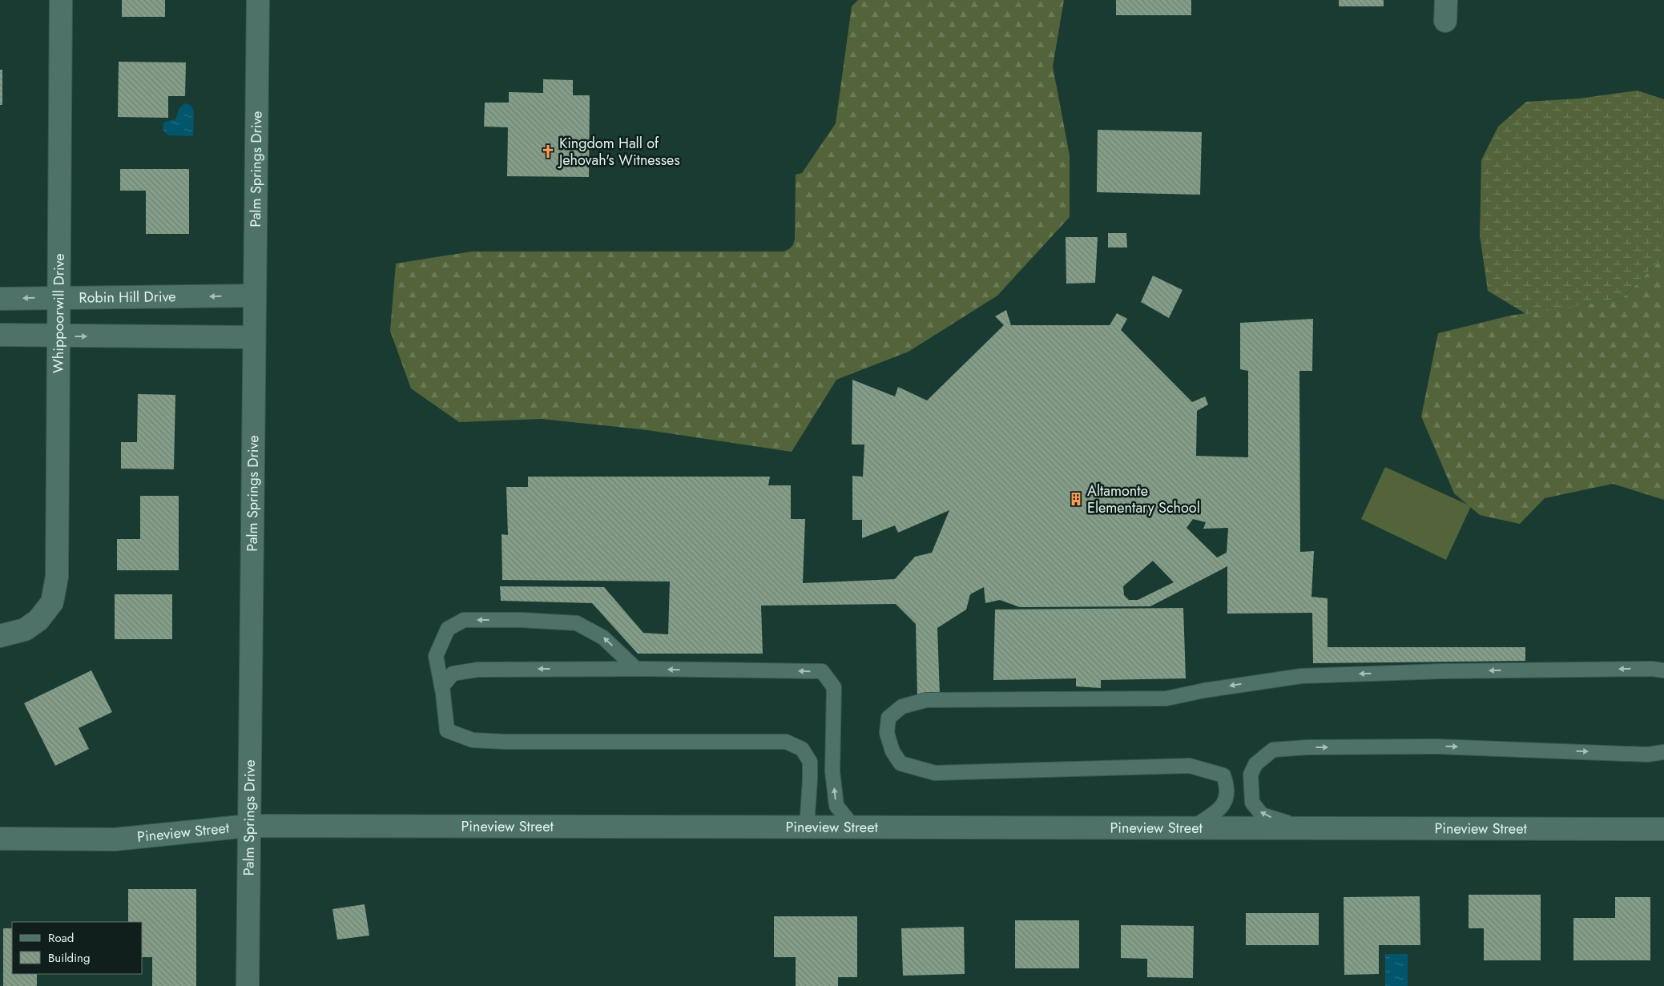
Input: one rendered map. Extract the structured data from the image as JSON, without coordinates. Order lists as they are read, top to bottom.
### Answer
{
  "streets": {
    "street": [
      "Palm Springs Drive",
      "Robin Hill Drive",
      "Whippoorwill Drive",
      "Pineview Street"
    ]
  },
  "crossings": [
    ["Palm Springs Drive", "Robin Hill Drive"],
    ["Palm Springs Drive", "Pineview Street"],
    ["Robin Hill Drive", "Whippoorwill Drive"]
  ],
  "places": {
    "church": ["Kingdom Hall of Jehovah's Witnesses"],
    "building": ["Altamonte Elementary School"]
  },
  "legend": ["Road", "Building"]
}
